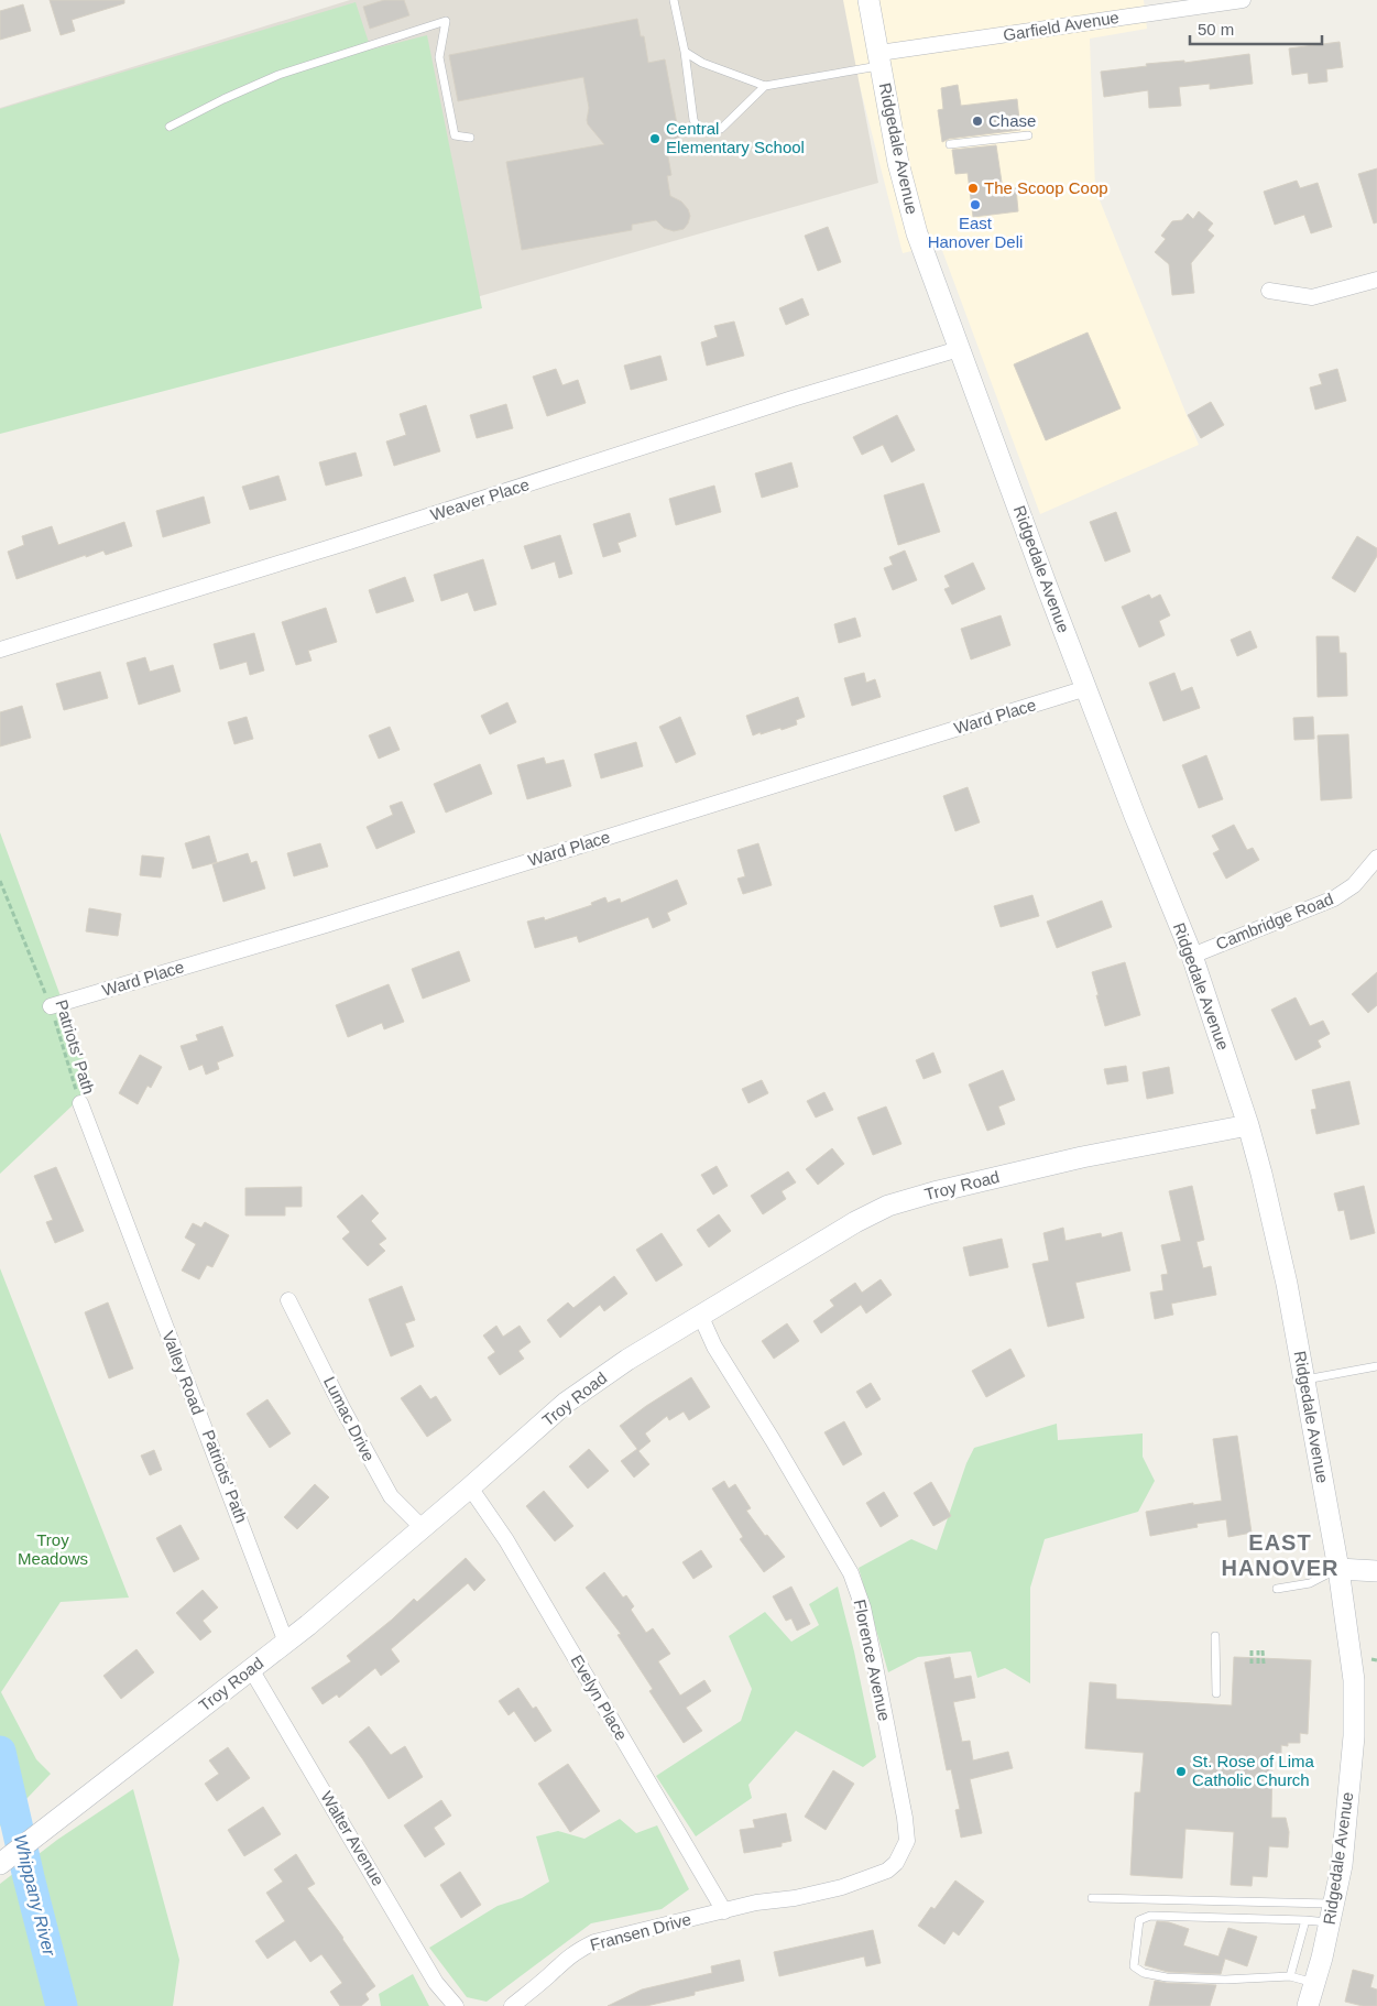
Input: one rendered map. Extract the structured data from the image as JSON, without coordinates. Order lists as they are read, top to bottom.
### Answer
{
  "streets": {
    "main road": ["Ridgedale Avenue", "Troy Road"],
    "street": [
      "Garfield Avenue",
      "Weaver Place",
      "Ward Place",
      "Cambridge Road",
      "Valley Road",
      "Lumac Drive",
      "Florence Avenue",
      "Evelyn Place",
      "Walter Avenue",
      "Fransen Drive"
    ],
    "path": ["Patriots' Path"]
  },
  "crossings": [
    ["Garfield Avenue", "Ridgedale Avenue"],
    ["Ridgedale Avenue", "Weaver Place"],
    ["Ridgedale Avenue", "Ward Place"],
    ["Ridgedale Avenue", "Cambridge Road"],
    ["Ridgedale Avenue", "Troy Road"],
    ["Ward Place", "Patriots' Path"],
    ["Patriots' Path", "Valley Road"],
    ["Troy Road", "Valley Road"],
    ["Troy Road", "Lumac Drive"],
    ["Troy Road", "Florence Avenue"],
    ["Troy Road", "Evelyn Place"],
    ["Troy Road", "Walter Avenue"],
    ["Florence Avenue", "Evelyn Place"],
    ["Florence Avenue", "Fransen Drive"],
    ["Evelyn Place", "Fransen Drive"]
  ],
  "districts": ["EAST HANOVER"],
  "water": ["Whippany River"],
  "parks": ["Troy Meadows"],
  "places": [
    "Chase",
    "Central Elementary School",
    "The Scoop Coop",
    "East Hanover Deli",
    "St. Rose of Lima Catholic Church"
  ],
  "scale_bar": "50 m"
}
